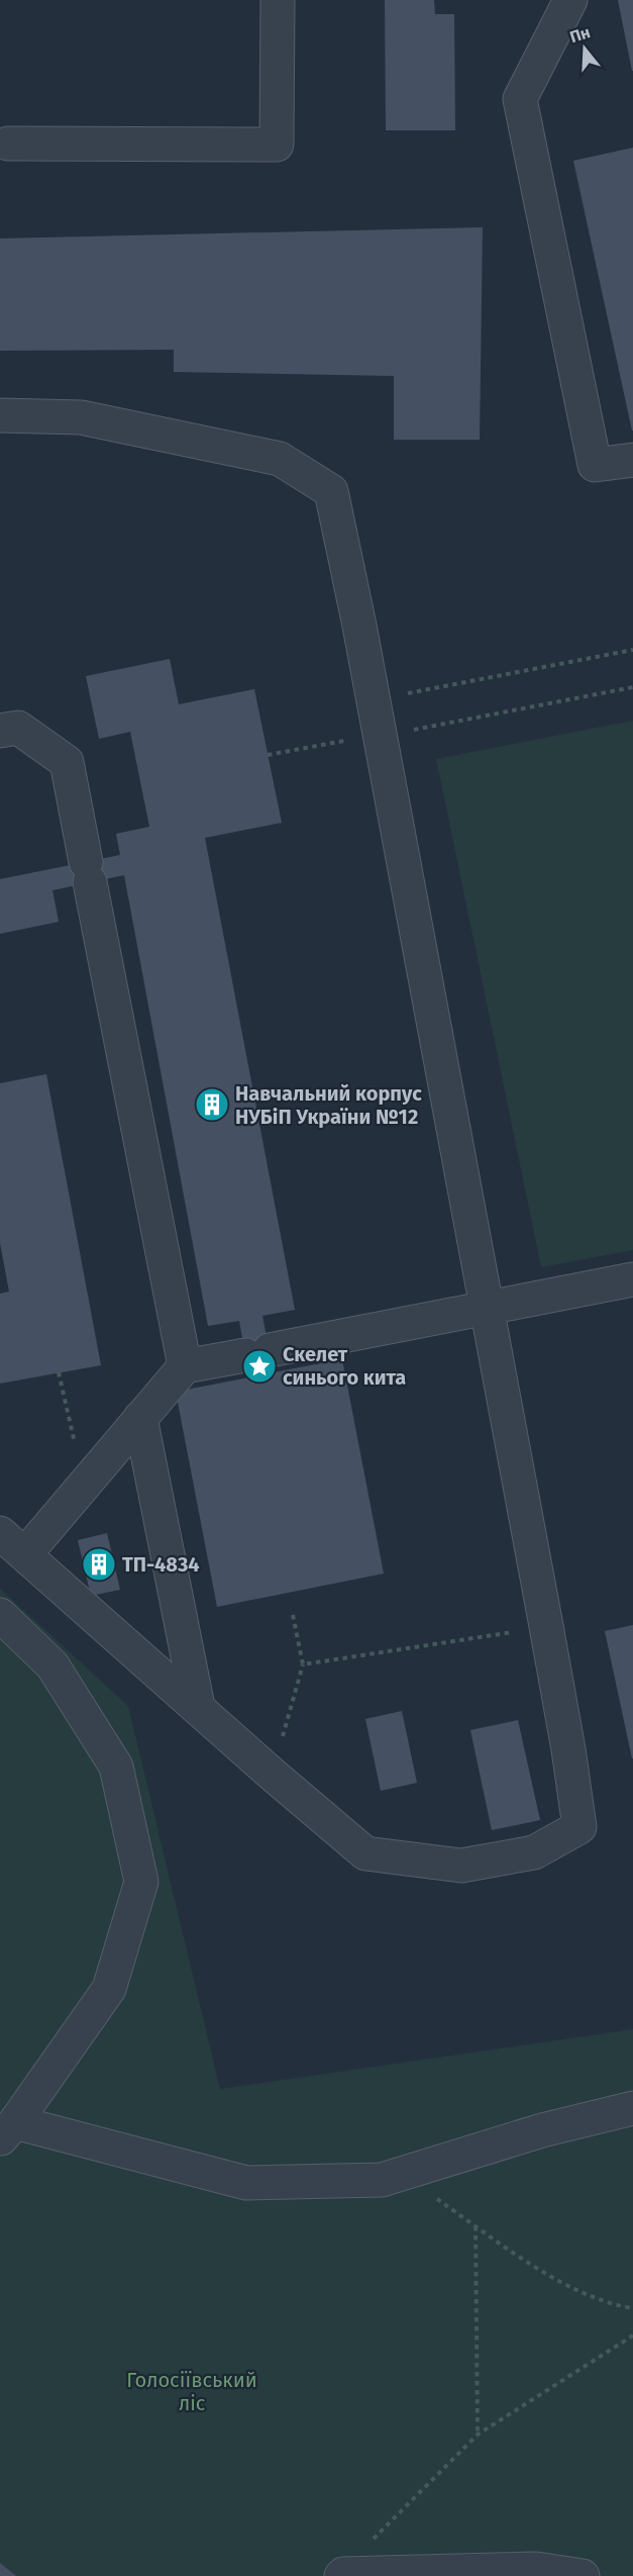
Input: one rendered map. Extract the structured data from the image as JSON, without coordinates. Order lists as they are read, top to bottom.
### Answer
{
  "parks": ["Голосіївський ліс"],
  "places": {
    "building": ["Навчальний корпус НУБіП України №12", "ТП-4834"],
    "place": ["Скелет синього кита"]
  },
  "north": "top"
}
